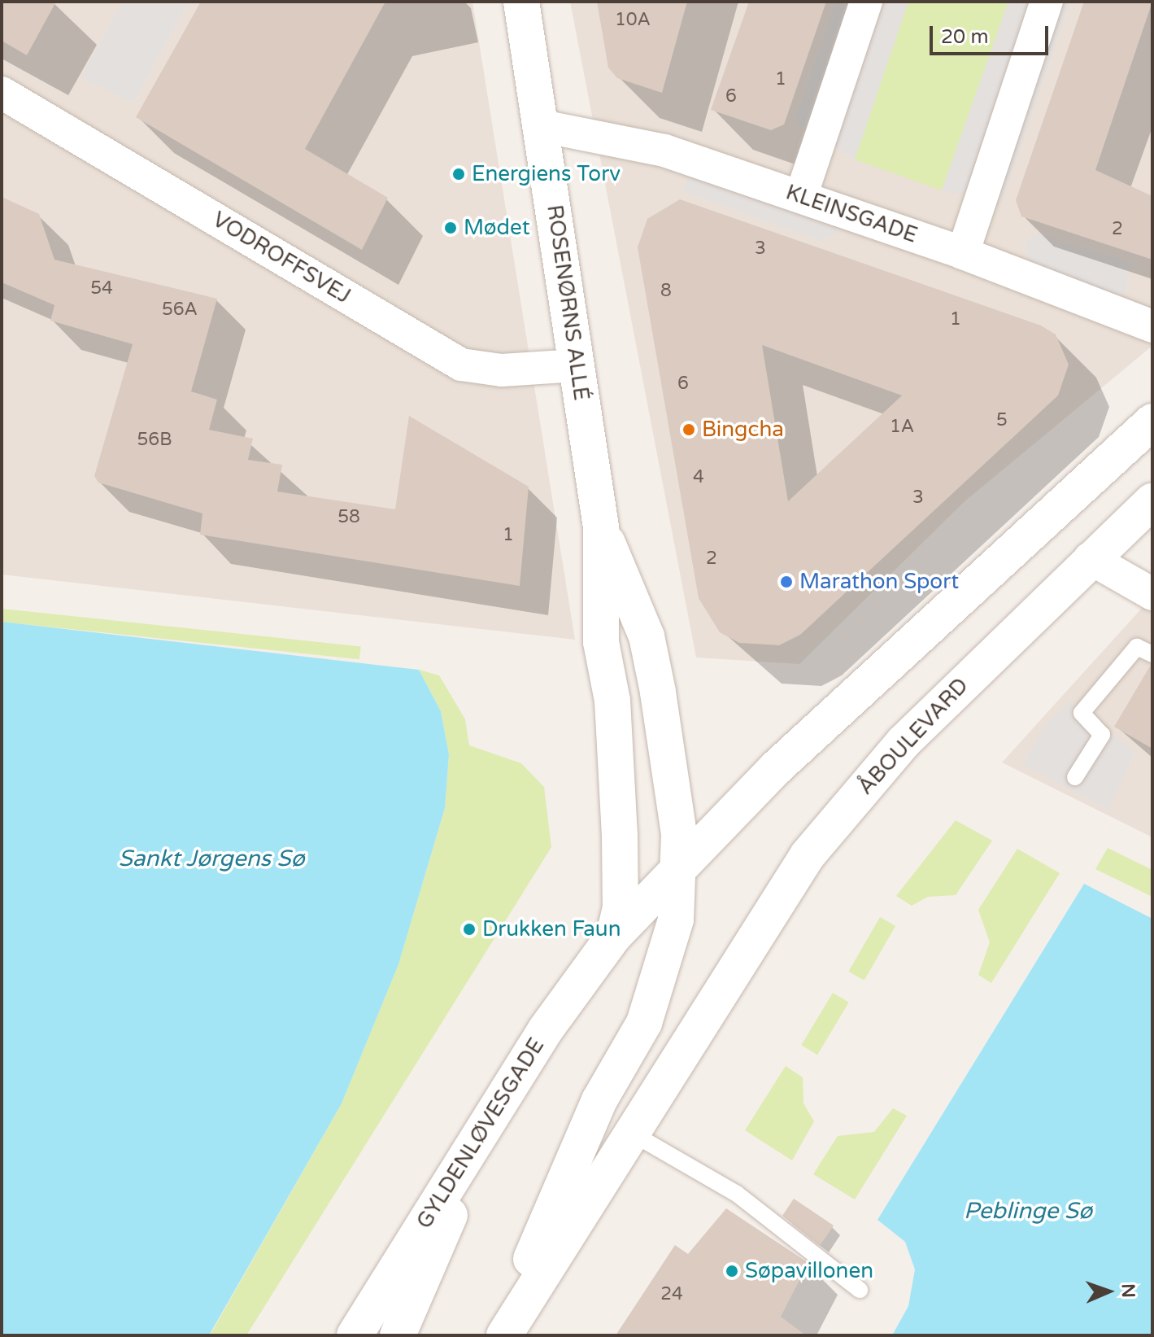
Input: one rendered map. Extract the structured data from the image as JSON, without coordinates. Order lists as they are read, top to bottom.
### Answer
{
  "streets": {
    "street": [
      "KLEINSGADE",
      "VODROFFSVEJ",
      "ROSENØRNS ALLÉ",
      "ÅBOULEVARD",
      "GYLDENLØVESGADE"
    ]
  },
  "crossings": [
    ["KLEINSGADE", "ROSENØRNS ALLÉ"],
    ["VODROFFSVEJ", "ROSENØRNS ALLÉ"],
    ["ROSENØRNS ALLÉ", "GYLDENLØVESGADE"]
  ],
  "water": ["Sankt Jørgens Sø", "Peblinge Sø"],
  "places": [
    "Energiens Torv",
    "Mødet",
    "Bingcha",
    "Marathon Sport",
    "Drukken Faun",
    "Søpavillonen"
  ],
  "house_numbers": [
    "10A",
    "1",
    "6",
    "2",
    "3",
    "54",
    "8",
    "56A",
    "1",
    "6",
    "5",
    "1A",
    "56B",
    "4",
    "3",
    "58",
    "1",
    "2",
    "24"
  ],
  "scale_bar": "20 m",
  "north": "right"
}
